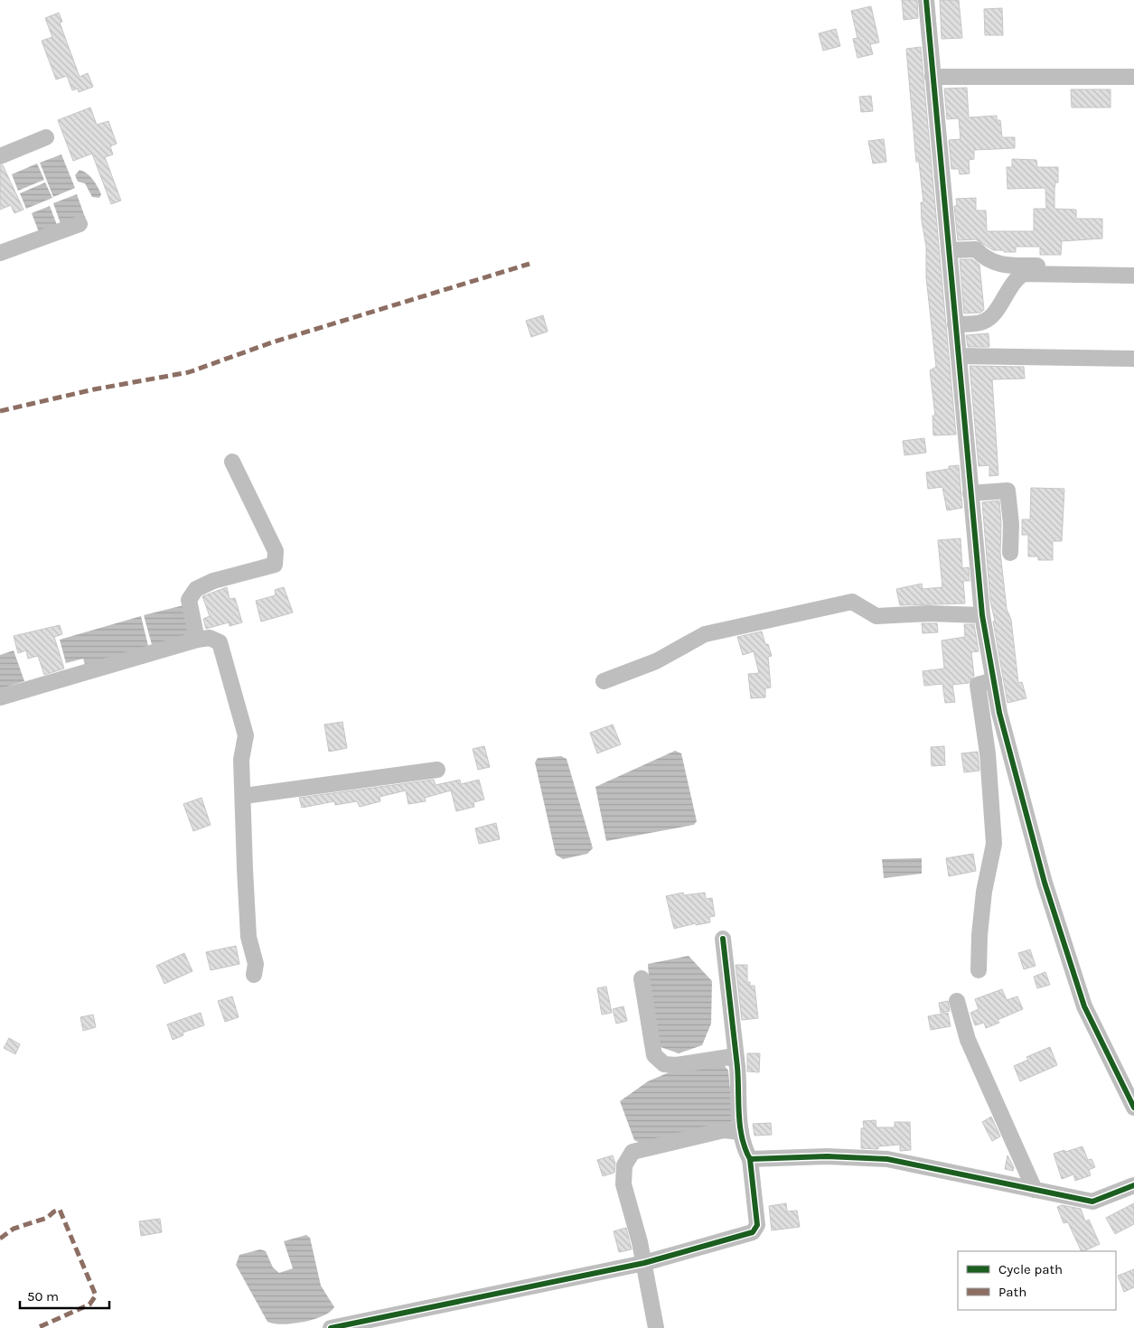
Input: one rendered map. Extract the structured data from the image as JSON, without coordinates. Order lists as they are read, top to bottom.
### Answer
{
  "legend": ["Cycle path", "Path"],
  "scale_bar": "50 m"
}
